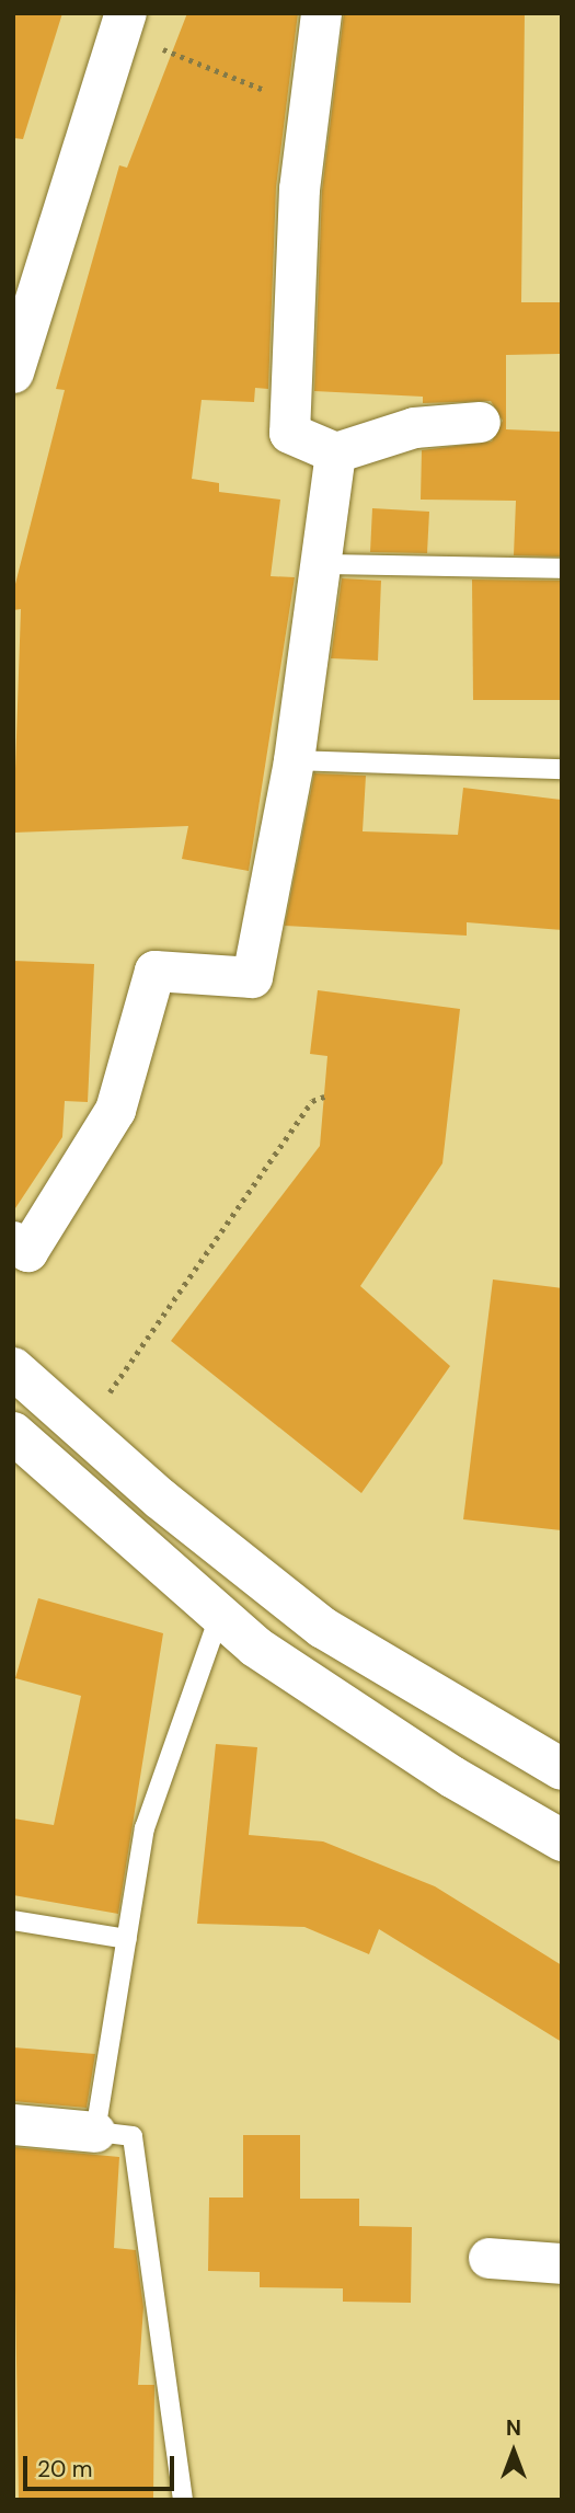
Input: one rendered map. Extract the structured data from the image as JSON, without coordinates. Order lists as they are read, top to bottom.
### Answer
{
  "scale_bar": "20 m",
  "north": "top"
}
